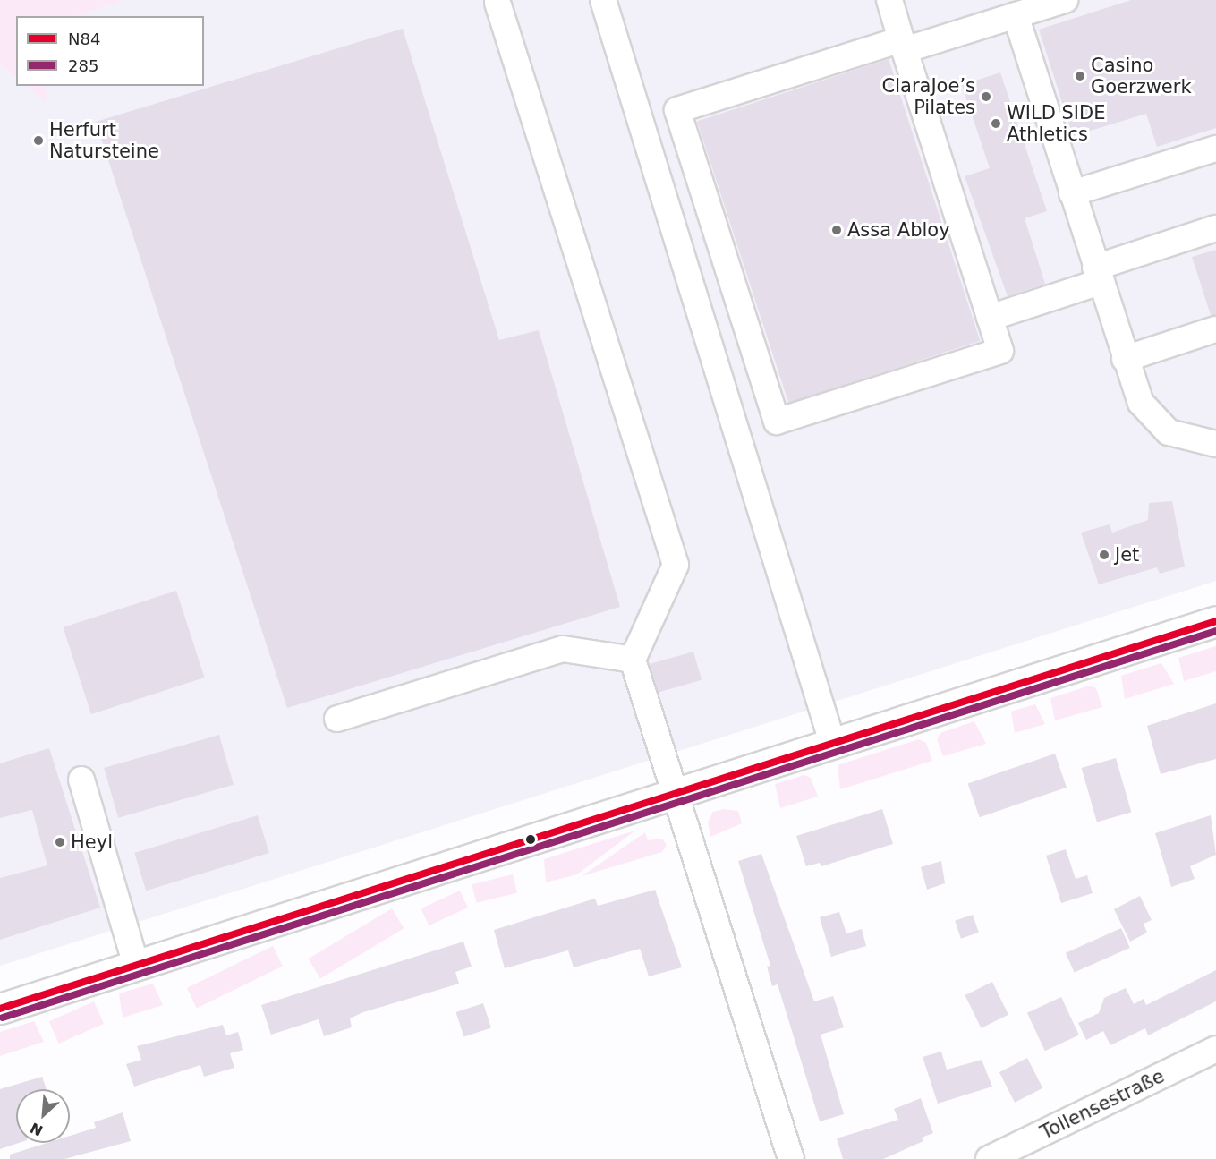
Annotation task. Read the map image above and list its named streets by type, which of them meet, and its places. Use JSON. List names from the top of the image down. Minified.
{"streets":{"street":["Tollensestraße"]},"places":["Casino Goerzwerk","ClaraJoe’s Pilates","WILD SIDE Athletics","Herfurt Natursteine","Assa Abloy","Jet","Heyl"],"lines":["transit line N84","transit line 285"],"legend":["N84","285"],"north":"bottom left"}
